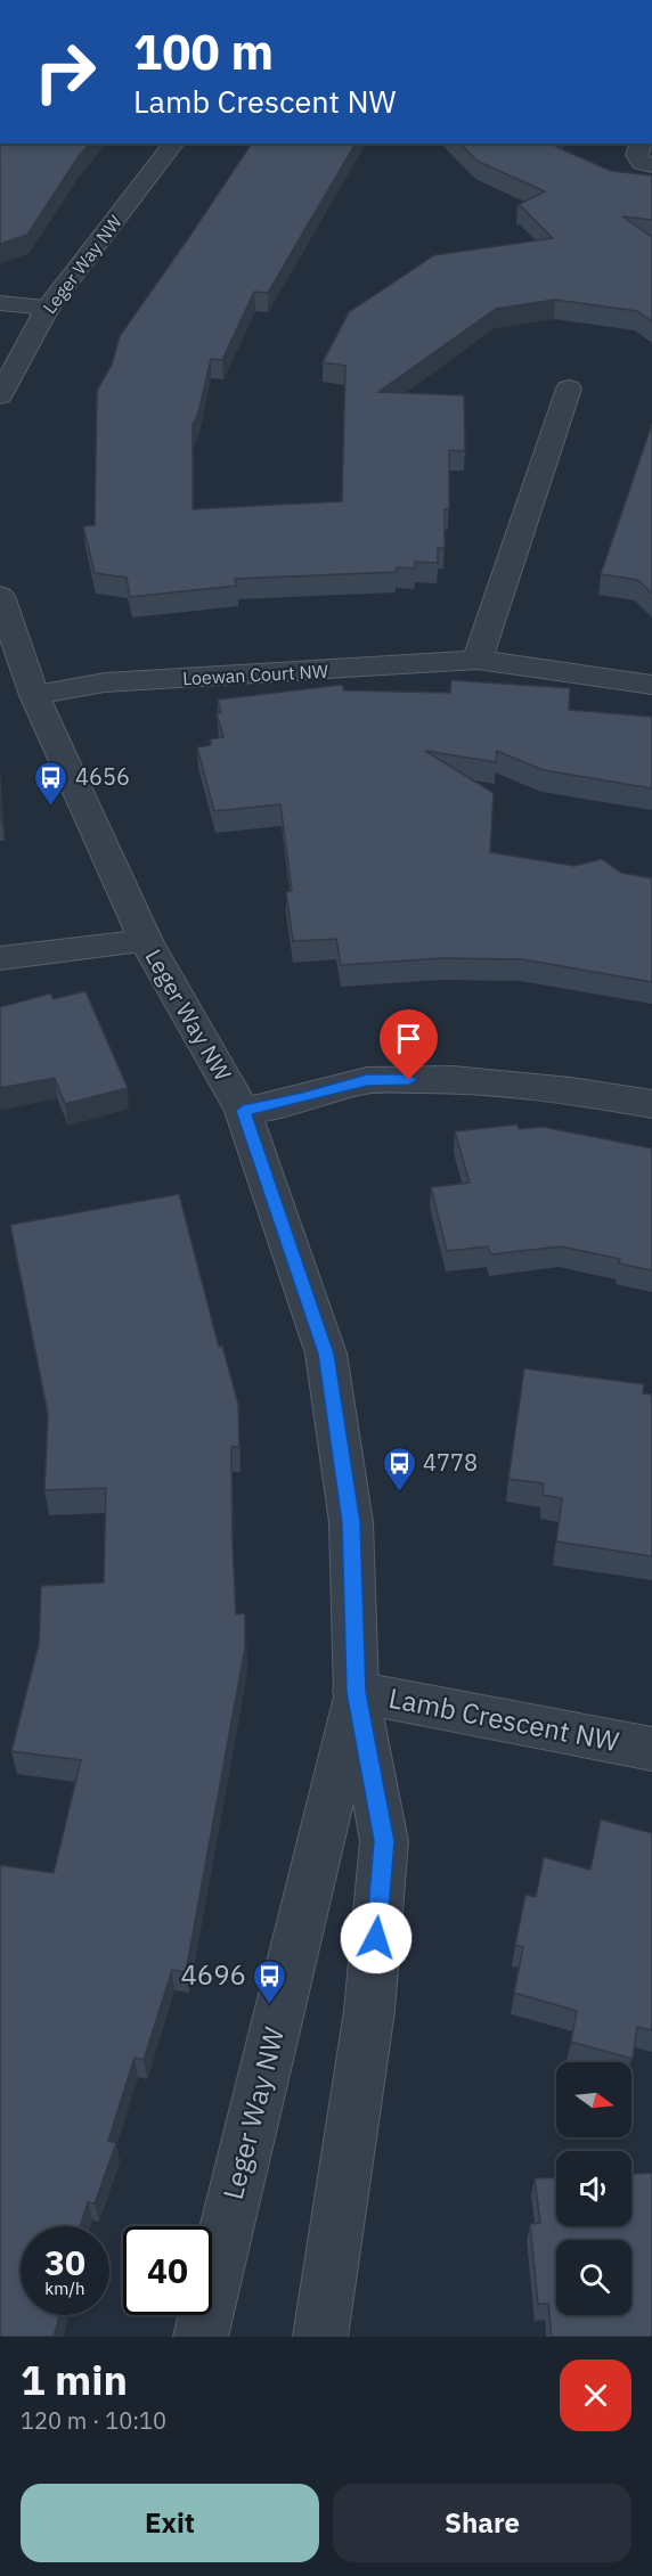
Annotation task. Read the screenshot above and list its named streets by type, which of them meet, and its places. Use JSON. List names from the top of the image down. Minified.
{"streets":{"street":["Leger Way NW","Loewan Court NW","Lamb Crescent NW"]},"crossings":[["Leger Way NW","Loewan Court NW"],["Leger Way NW","Lamb Crescent NW"]],"places":{"bus stop":["4656","4778","4696"]},"north":"right","page":{"turn":["100 m","Lamb Crescent NW"],"speed":"30 km/h","limit":"40","heading":["1 min","120 m · 10:10"],"buttons":["Exit","Share"]}}
